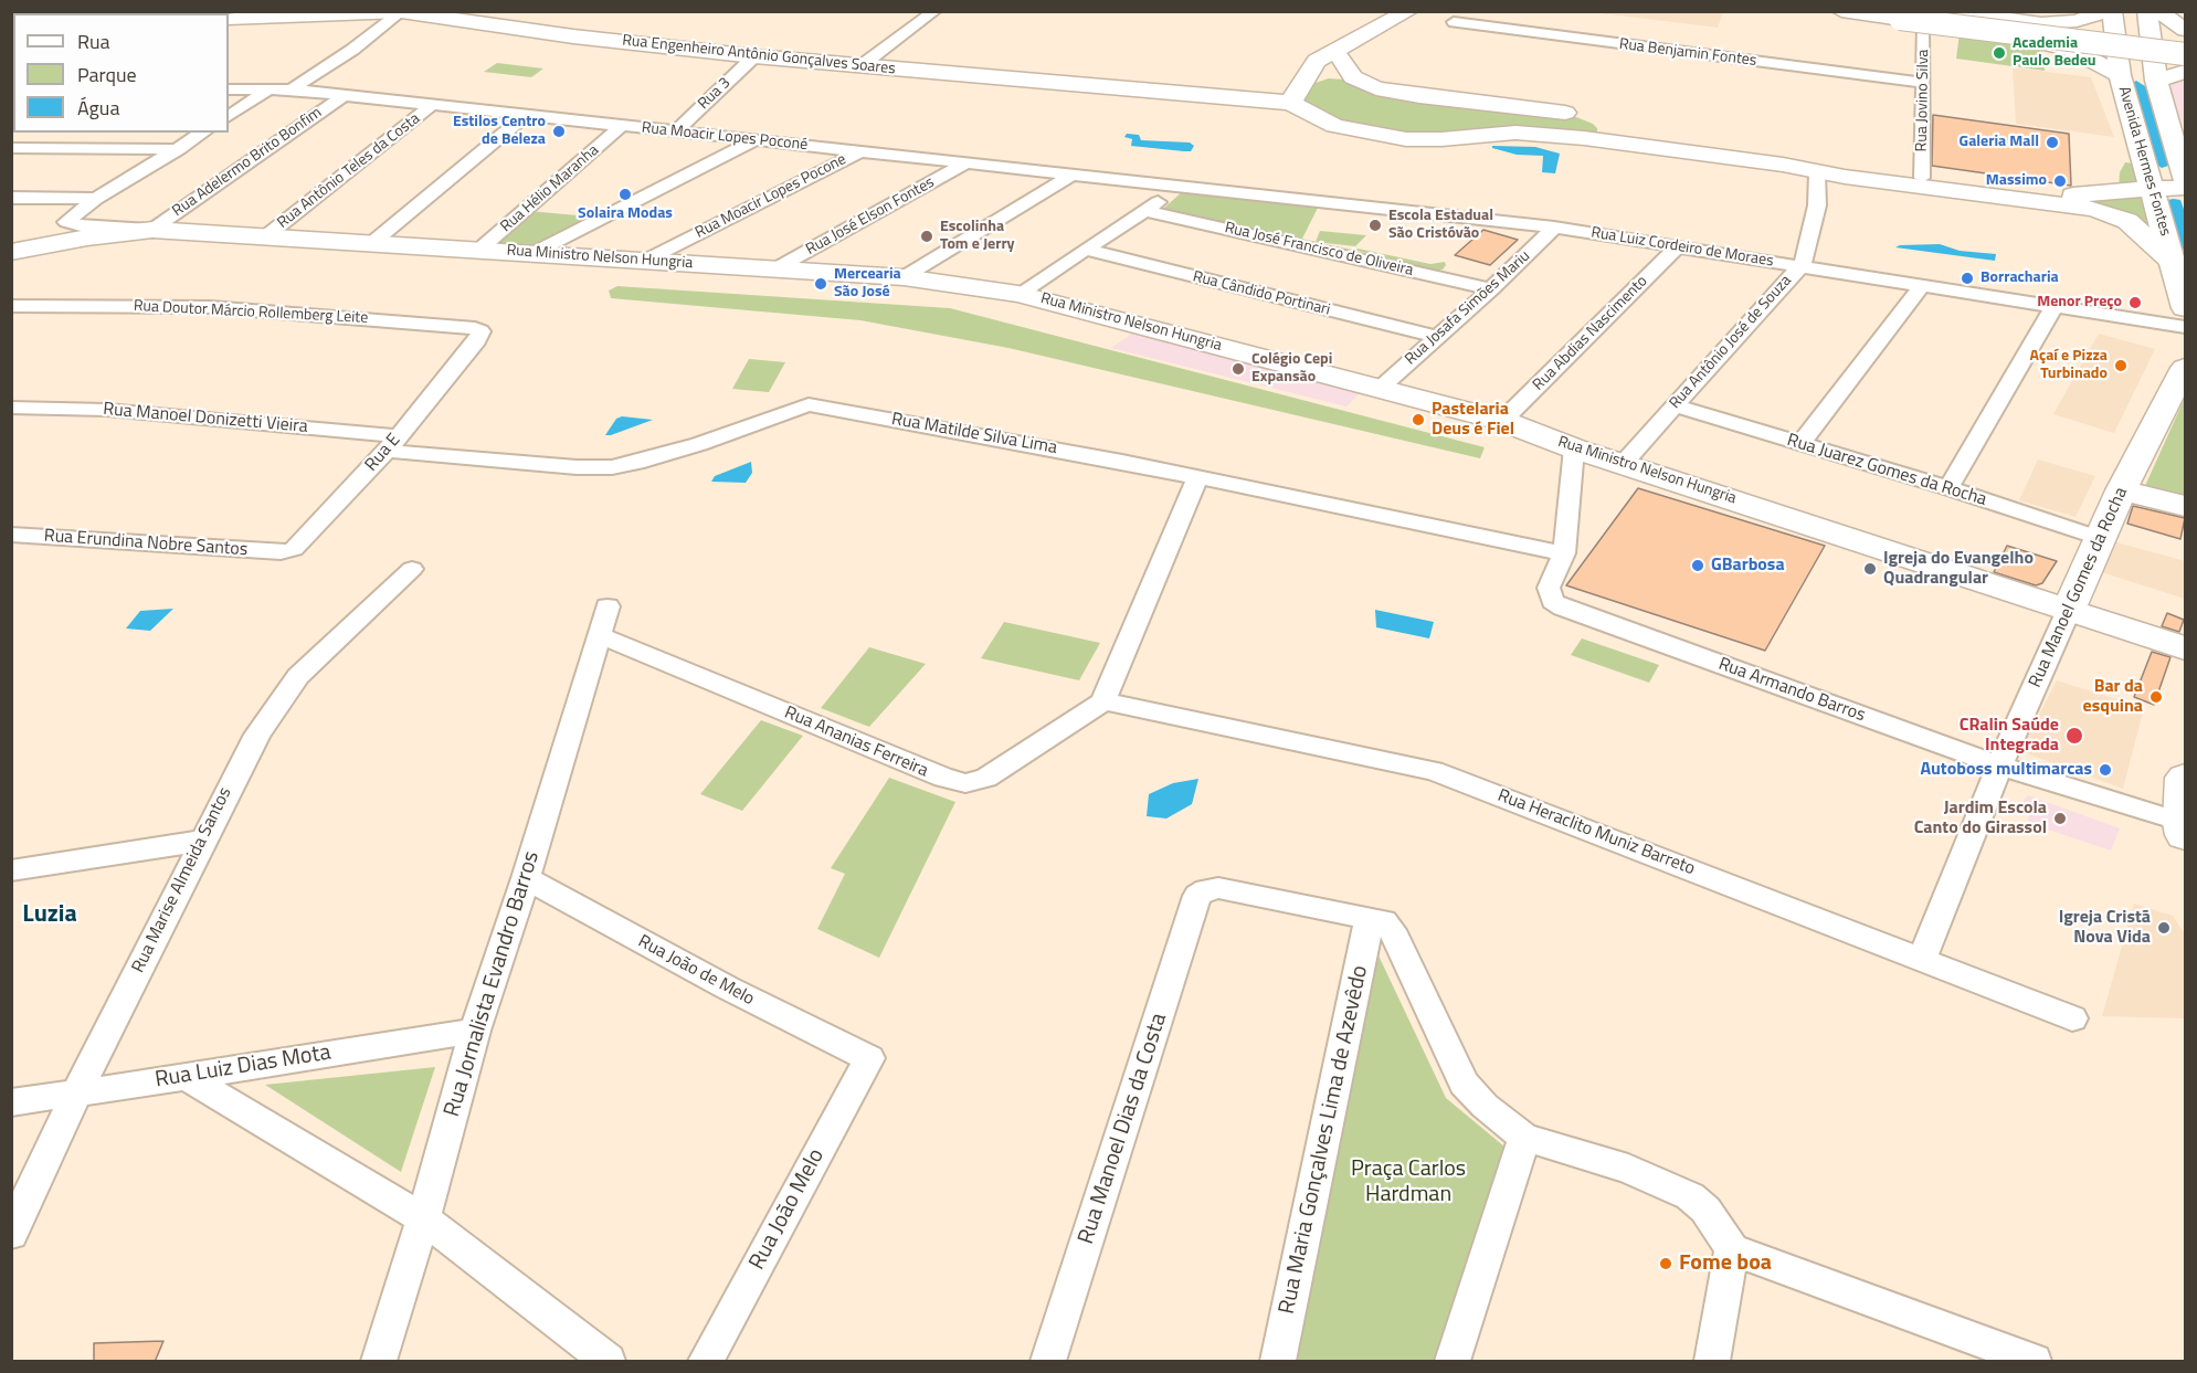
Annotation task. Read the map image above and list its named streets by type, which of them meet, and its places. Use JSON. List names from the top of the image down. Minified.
{"streets":{"street":["Rua Benjamin Fontes","Rua Engenheiro Antônio Gonçalves Soares","Rua 3","Rua Jovino Silva","Rua Moacir Lopes Poconé","Avenida Hermes Fontes","Rua Adelermo Brito Bonfim","Rua Antônio Teles da Costa","Rua Hélio Maranha","Rua Moacir Lopes Pocone","Rua José Elson Fontes","Rua Luiz Cordeiro de Moraes","Rua José Francisco de Oliveira","Rua Ministro Nelson Hungria","Rua Cândido Portinari","Rua Josafa Simões Mariu","Rua Doutor Márcio Rollemberg Leite","Rua Abdias Nascimento","Rua Antônio José de Souza","Rua Manoel Donizetti Vieira","Rua Matilde Silva Lima","Rua E","Rua Juarez Gomes da Rocha","Rua Erundina Nobre Santos","Rua Manoel Gomes da Rocha","Rua Armando Barros","Rua Ananias Ferreira","Rua Heraclito Muniz Barreto","Rua Marise Almeida Santos","Rua João de Melo","Rua Jornalista Evandro Barros","Rua Luiz Dias Mota","Rua Manoel Dias da Costa","Rua Maria Gonçalves Lima de Azevêdo","Rua João Melo"]},"crossings":[["Rua Benjamin Fontes","Rua Jovino Silva"],["Rua Engenheiro Antônio Gonçalves Soares","Rua 3"],["Rua 3","Rua Moacir Lopes Poconé"],["Rua Moacir Lopes Poconé","Rua Adelermo Brito Bonfim"],["Rua Moacir Lopes Poconé","Rua Antônio Teles da Costa"],["Rua Moacir Lopes Poconé","Rua Hélio Maranha"],["Rua Moacir Lopes Poconé","Rua Moacir Lopes Pocone"],["Rua Moacir Lopes Poconé","Rua José Elson Fontes"],["Rua Moacir Lopes Poconé","Rua Luiz Cordeiro de Moraes"],["Rua Adelermo Brito Bonfim","Rua Ministro Nelson Hungria"],["Rua Antônio Teles da Costa","Rua Ministro Nelson Hungria"],["Rua Hélio Maranha","Rua Ministro Nelson Hungria"],["Rua Moacir Lopes Pocone","Rua Ministro Nelson Hungria"],["Rua José Elson Fontes","Rua Ministro Nelson Hungria"],["Rua Luiz Cordeiro de Moraes","Rua Josafa Simões Mariu"],["Rua Luiz Cordeiro de Moraes","Rua Abdias Nascimento"],["Rua Luiz Cordeiro de Moraes","Rua Antônio José de Souza"],["Rua José Francisco de Oliveira","Rua Josafa Simões Mariu"],["Rua Ministro Nelson Hungria","Rua Josafa Simões Mariu"],["Rua Ministro Nelson Hungria","Rua Abdias Nascimento"],["Rua Ministro Nelson Hungria","Rua Antônio José de Souza"],["Rua Ministro Nelson Hungria","Rua Manoel Gomes da Rocha"],["Rua Ministro Nelson Hungria","Rua Armando Barros"],["Rua Cândido Portinari","Rua Josafa Simões Mariu"],["Rua Doutor Márcio Rollemberg Leite","Rua E"],["Rua Antônio José de Souza","Rua Juarez Gomes da Rocha"],["Rua Manoel Donizetti Vieira","Rua Matilde Silva Lima"],["Rua Manoel Donizetti Vieira","Rua E"],["Rua Matilde Silva Lima","Rua E"],["Rua Matilde Silva Lima","Rua Armando Barros"],["Rua E","Rua Erundina Nobre Santos"],["Rua Juarez Gomes da Rocha","Rua Manoel Gomes da Rocha"],["Rua Manoel Gomes da Rocha","Rua Armando Barros"],["Rua Manoel Gomes da Rocha","Rua Heraclito Muniz Barreto"],["Rua Ananias Ferreira","Rua Heraclito Muniz Barreto"],["Rua Ananias Ferreira","Rua Jornalista Evandro Barros"],["Rua Marise Almeida Santos","Rua Luiz Dias Mota"],["Rua João de Melo","Rua Jornalista Evandro Barros"],["Rua João de Melo","Rua João Melo"],["Rua Jornalista Evandro Barros","Rua Luiz Dias Mota"],["Rua Manoel Dias da Costa","Rua Maria Gonçalves Lima de Azevêdo"]],"districts":["Luzia"],"parks":["Praça Carlos Hardman"],"places":["Academia Paulo Bedeu","Estilos Centro de Beleza","Galeria Mall","Massimo","Solaira Modas","Escola Estadual São Cristóvão","Escolinha Tom e Jerry","Borracharia","Mercearia São José","Menor Preço","Açaí e Pizza Turbinado","Colégio Cepi Expansão","Pastelaria Deus é Fiel","GBarbosa","Igreja do Evangelho Quadrangular","Bar da esquina","CRalin Saúde Integrada","Autoboss multimarcas","Jardim Escola Canto do Girassol","Igreja Cristã Nova Vida","Fome boa"],"legend":["Rua","Parque","Água"]}
